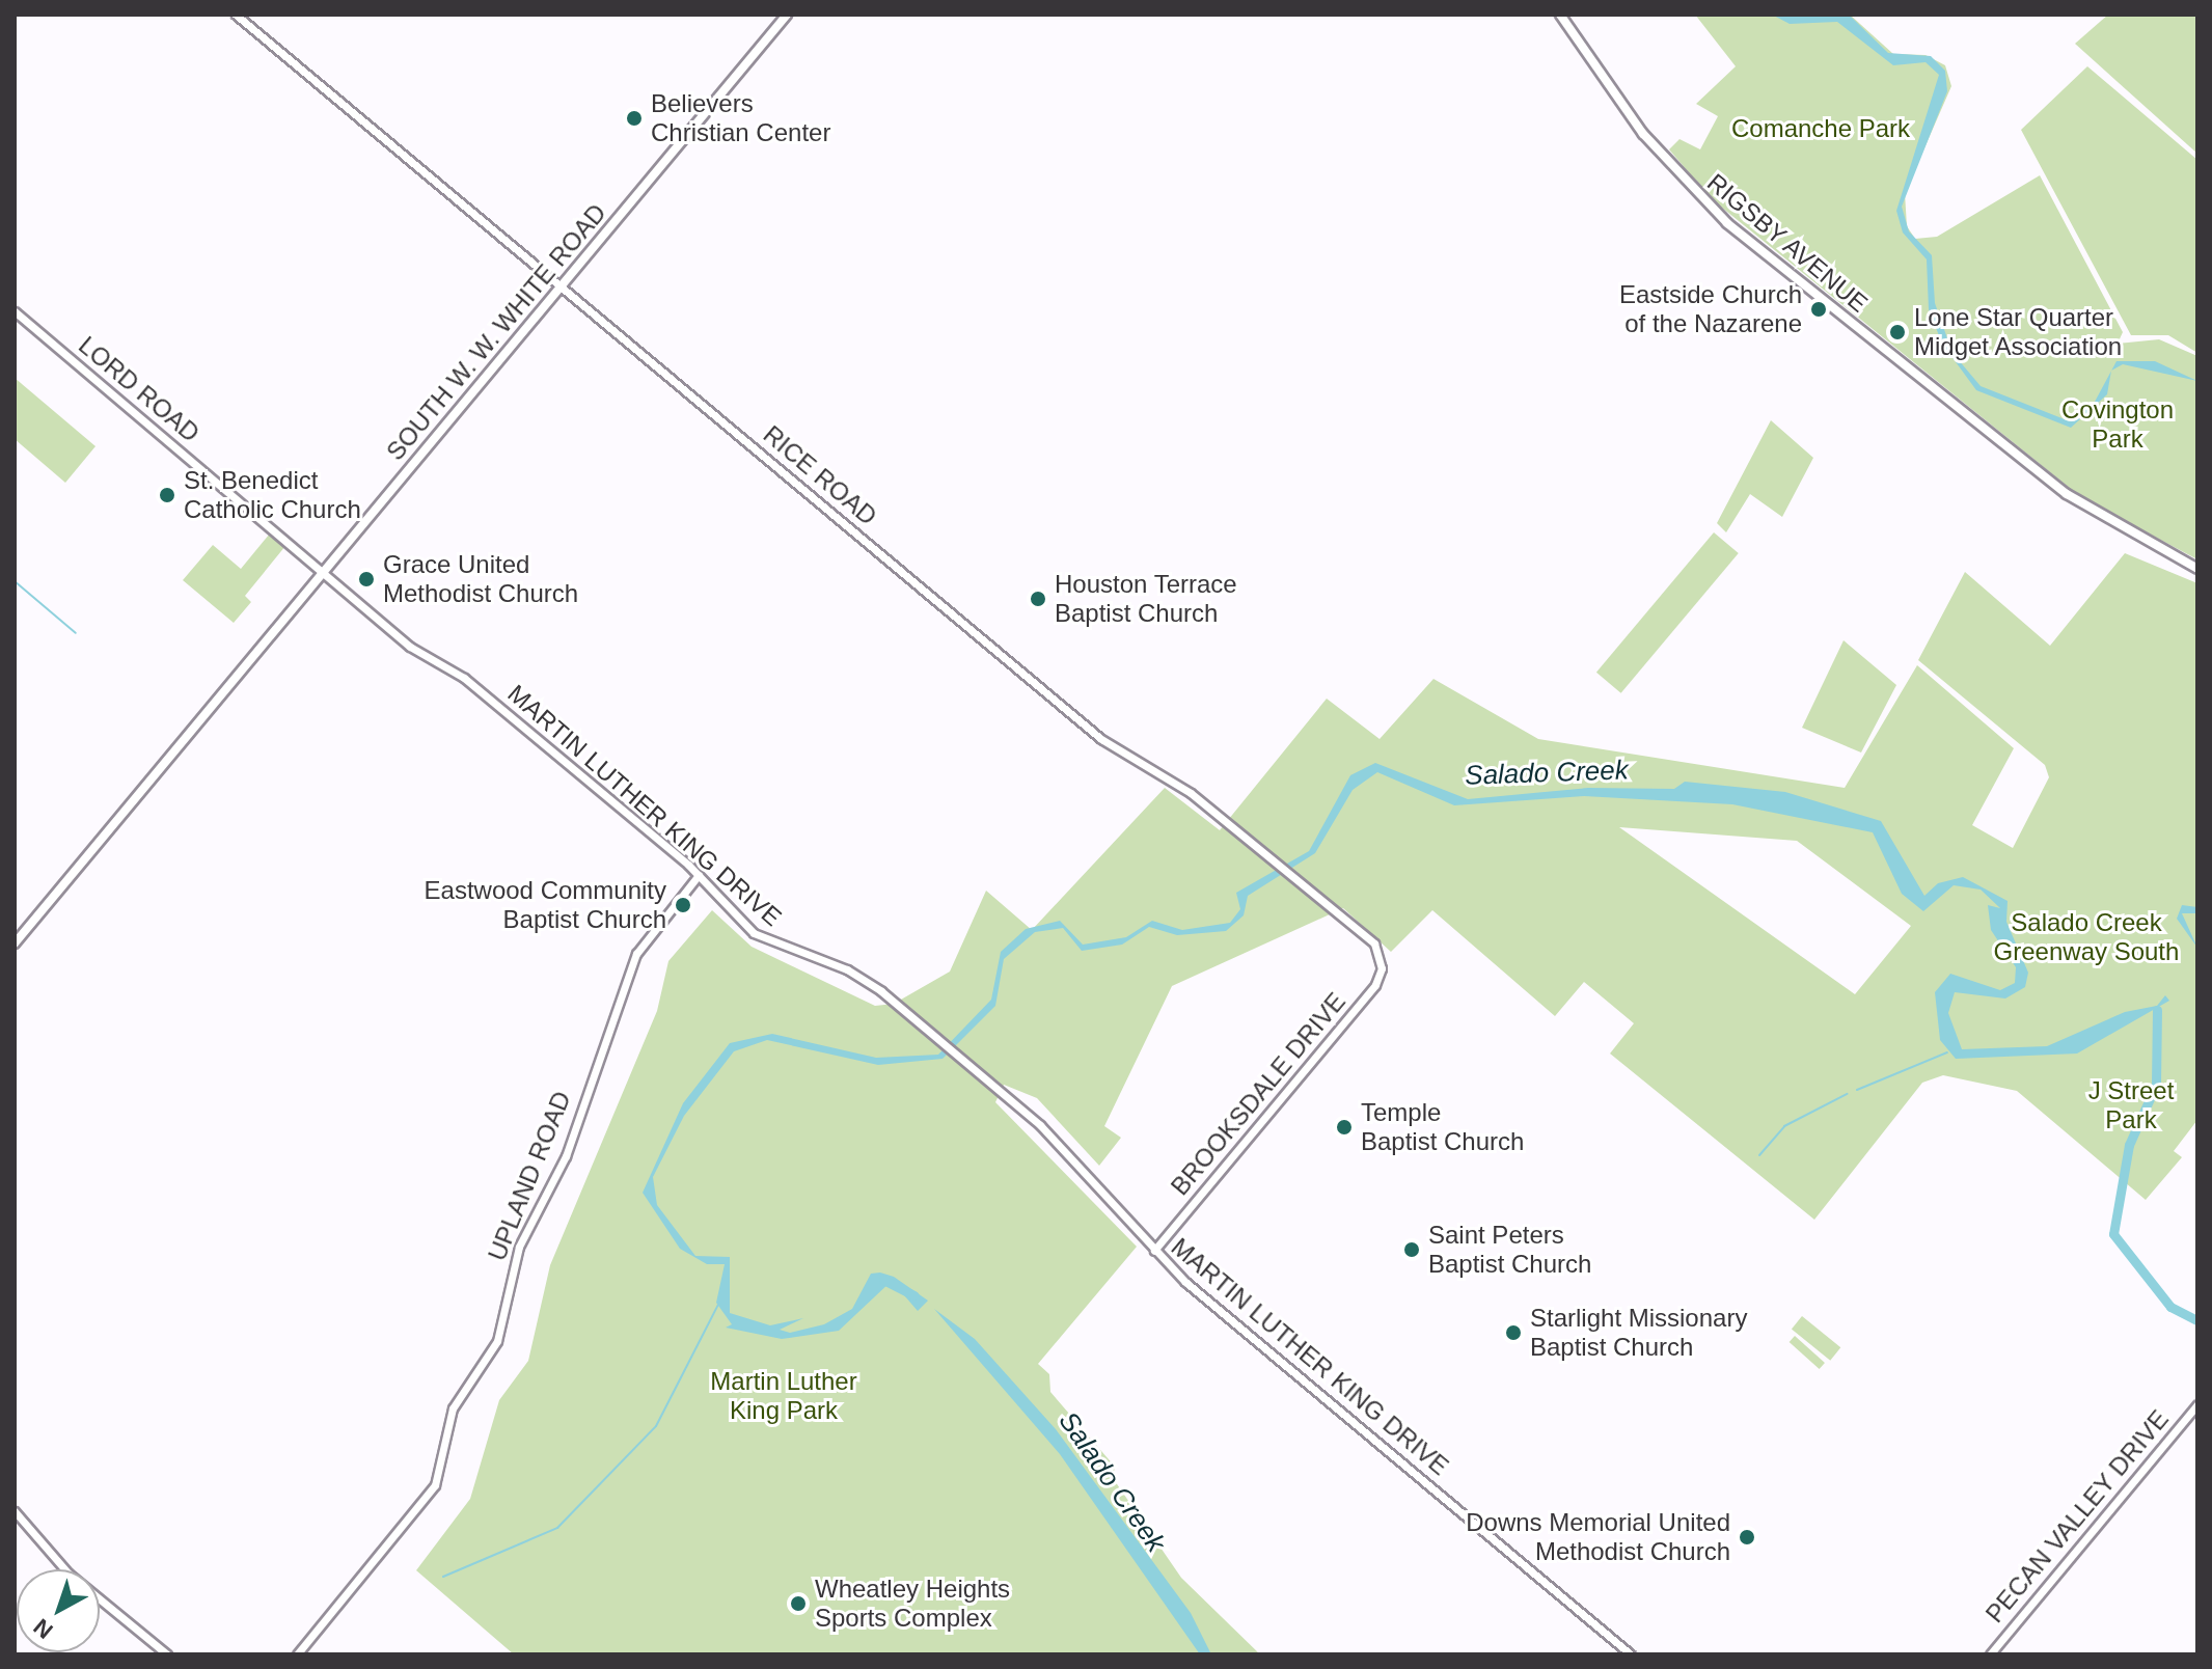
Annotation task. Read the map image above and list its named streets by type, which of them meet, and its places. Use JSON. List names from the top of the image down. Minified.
{"streets":{"main road":["RIGSBY AVENUE","SOUTH W. W. WHITE ROAD"],"street":["LORD ROAD","RICE ROAD","MARTIN LUTHER KING DRIVE","BROOKSDALE DRIVE","UPLAND ROAD","PECAN VALLEY DRIVE"]},"crossings":[["SOUTH W. W. WHITE ROAD","LORD ROAD"],["SOUTH W. W. WHITE ROAD","RICE ROAD"],["LORD ROAD","MARTIN LUTHER KING DRIVE"],["RICE ROAD","BROOKSDALE DRIVE"],["MARTIN LUTHER KING DRIVE","BROOKSDALE DRIVE"],["MARTIN LUTHER KING DRIVE","UPLAND ROAD"]],"water":["Salado Creek"],"parks":["Comanche Park","Covington Park","Salado Creek Greenway South","J Street Park","Martin Luther King Park"],"places":["Believers Christian Center","Eastside Church of the Nazarene","Lone Star Quarter Midget Association","St. Benedict Catholic Church","Grace United Methodist Church","Houston Terrace Baptist Church","Eastwood Community Baptist Church","Temple Baptist Church","Saint Peters Baptist Church","Starlight Missionary Baptist Church","Downs Memorial United Methodist Church","Wheatley Heights Sports Complex"],"north":"bottom left"}
